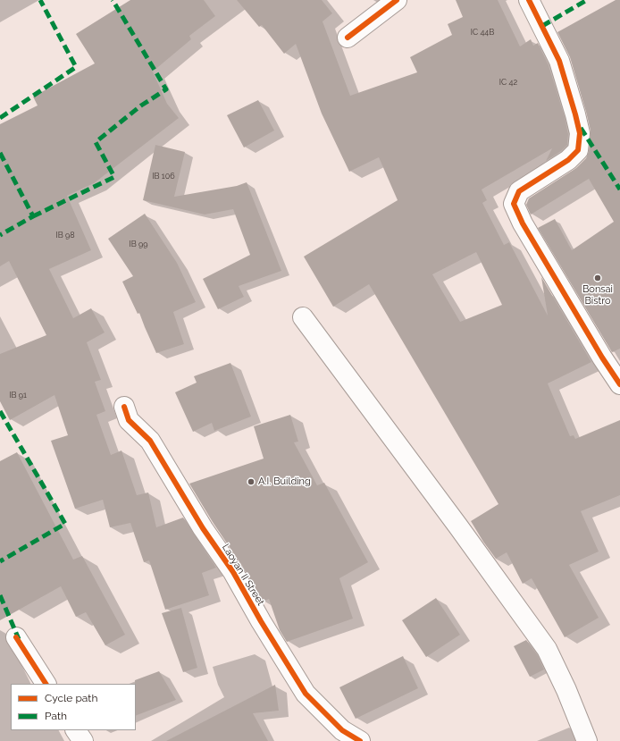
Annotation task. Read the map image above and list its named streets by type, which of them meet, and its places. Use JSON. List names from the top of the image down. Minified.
{"streets":{"street":["Laoyan II Street"]},"places":["Bonsai Bistro","A.I. Building"],"house_numbers":["IC 44B","IC 42","IB 106","IB 98","IB 99","IB 91"],"legend":["Cycle path","Path"]}
